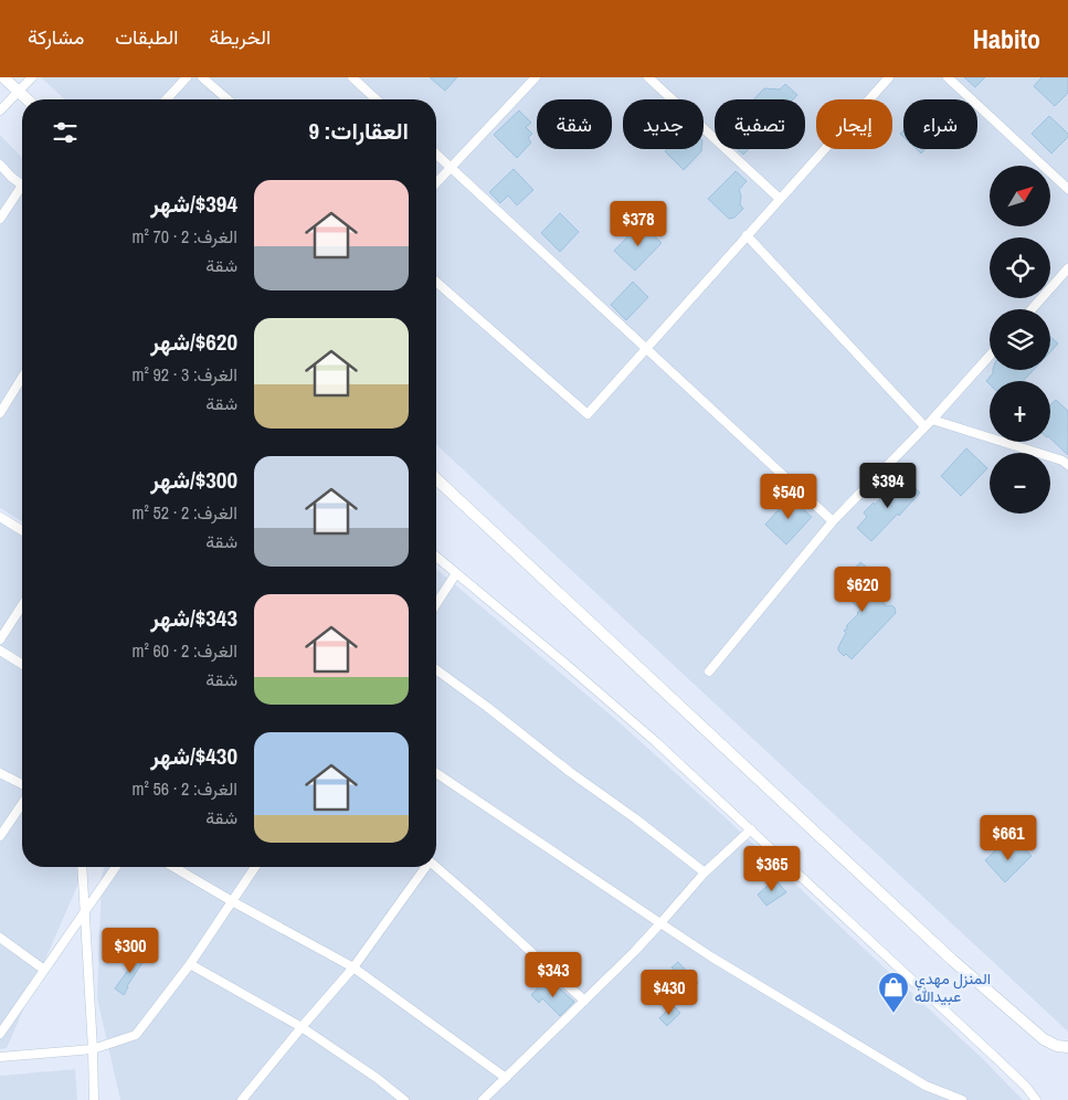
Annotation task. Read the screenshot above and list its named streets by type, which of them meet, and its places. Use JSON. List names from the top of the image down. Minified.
{"places":{"shop":["المنزل مهدي عبيدالله"]},"north":"top right","page":{"header":"Habito","nav":["الخريطة","الطبقات","مشاركة"],"chip":["شراء","إيجار","تصفية","جديد","شقة"],"heading":"العقارات: 9","map_buttons":["+","−"],"list":[{"name":"$394/شهر","note":"الغرف: 2 · 70 m² · شقة"},{"name":"$620/شهر","note":"الغرف: 3 · 92 m² · شقة"},{"name":"$300/شهر","note":"الغرف: 2 · 52 m² · شقة"},{"name":"$343/شهر","note":"الغرف: 2 · 60 m² · شقة"},{"name":"$430/شهر","note":"الغرف: 2 · 56 m² · شقة"}],"price":["$378","$394","$540","$620","$661","$365","$300","$343","$430"]}}
